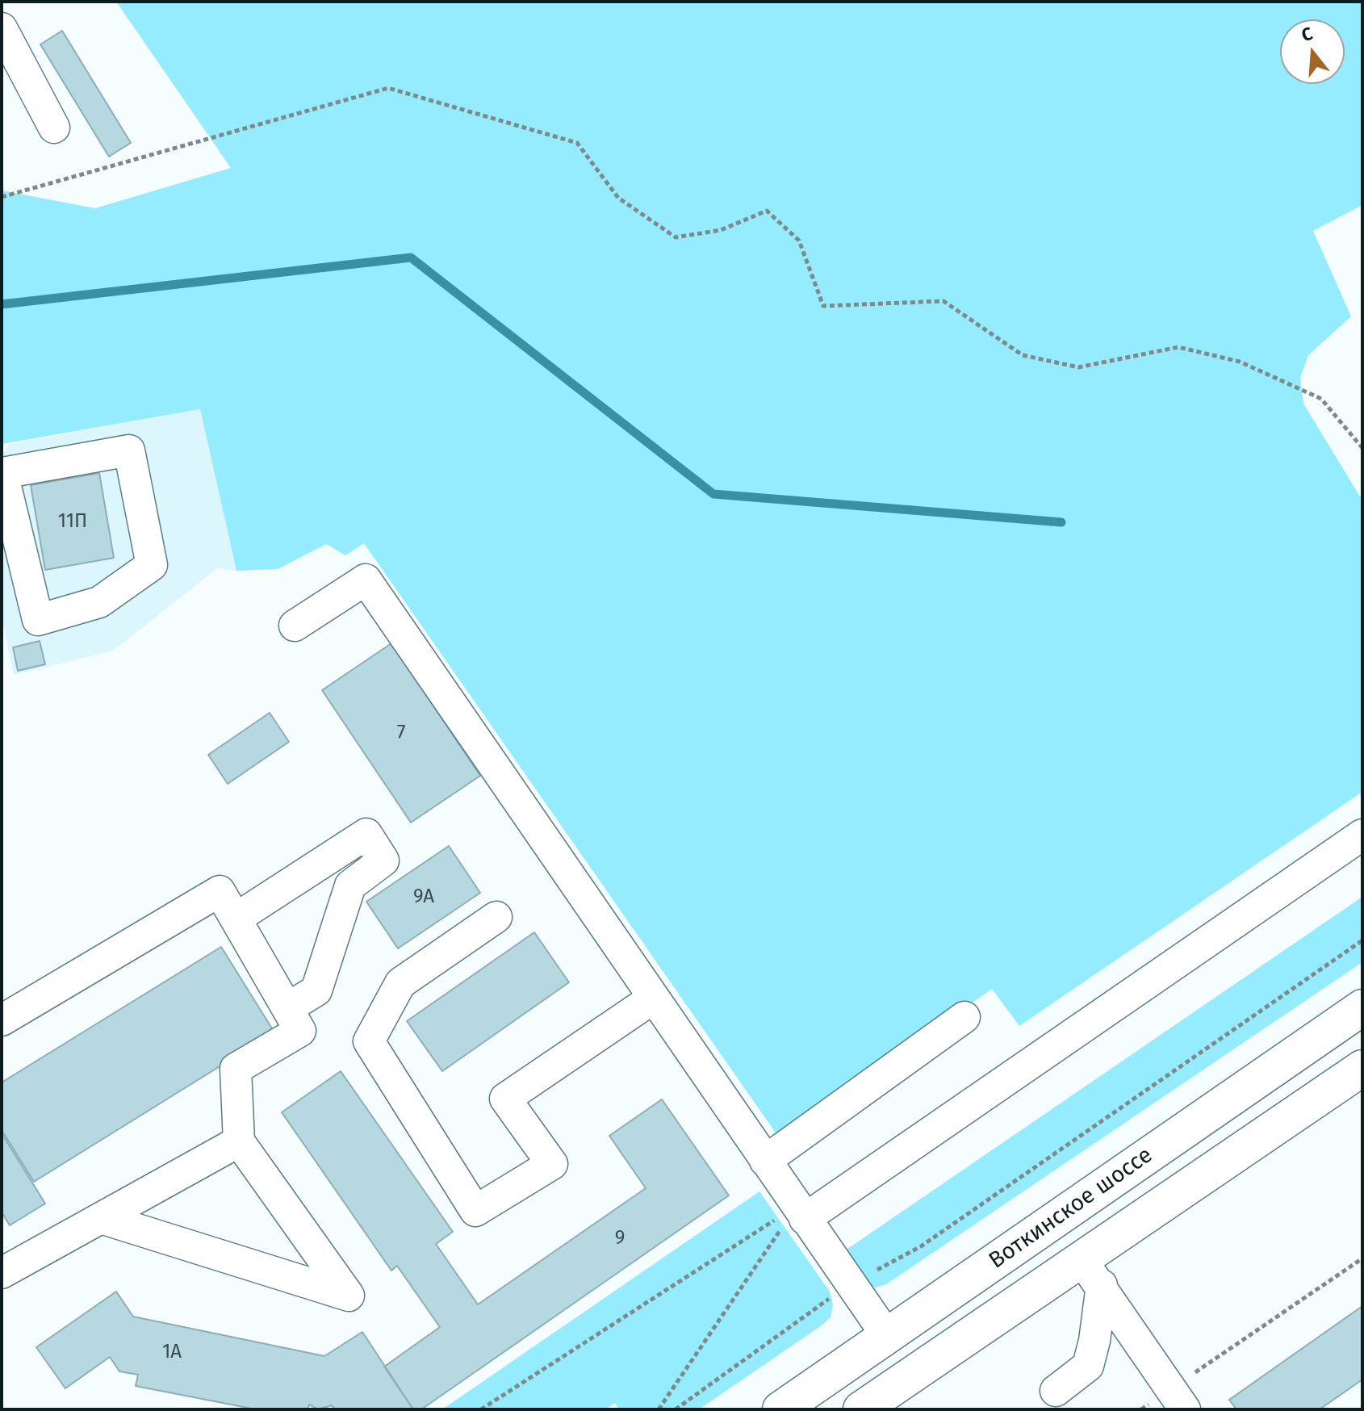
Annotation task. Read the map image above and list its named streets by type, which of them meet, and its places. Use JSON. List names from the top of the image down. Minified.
{"streets":{"main road":["Воткинское шоссе"]},"house_numbers":["11П","7","9А","9","1А"],"north":"top"}
